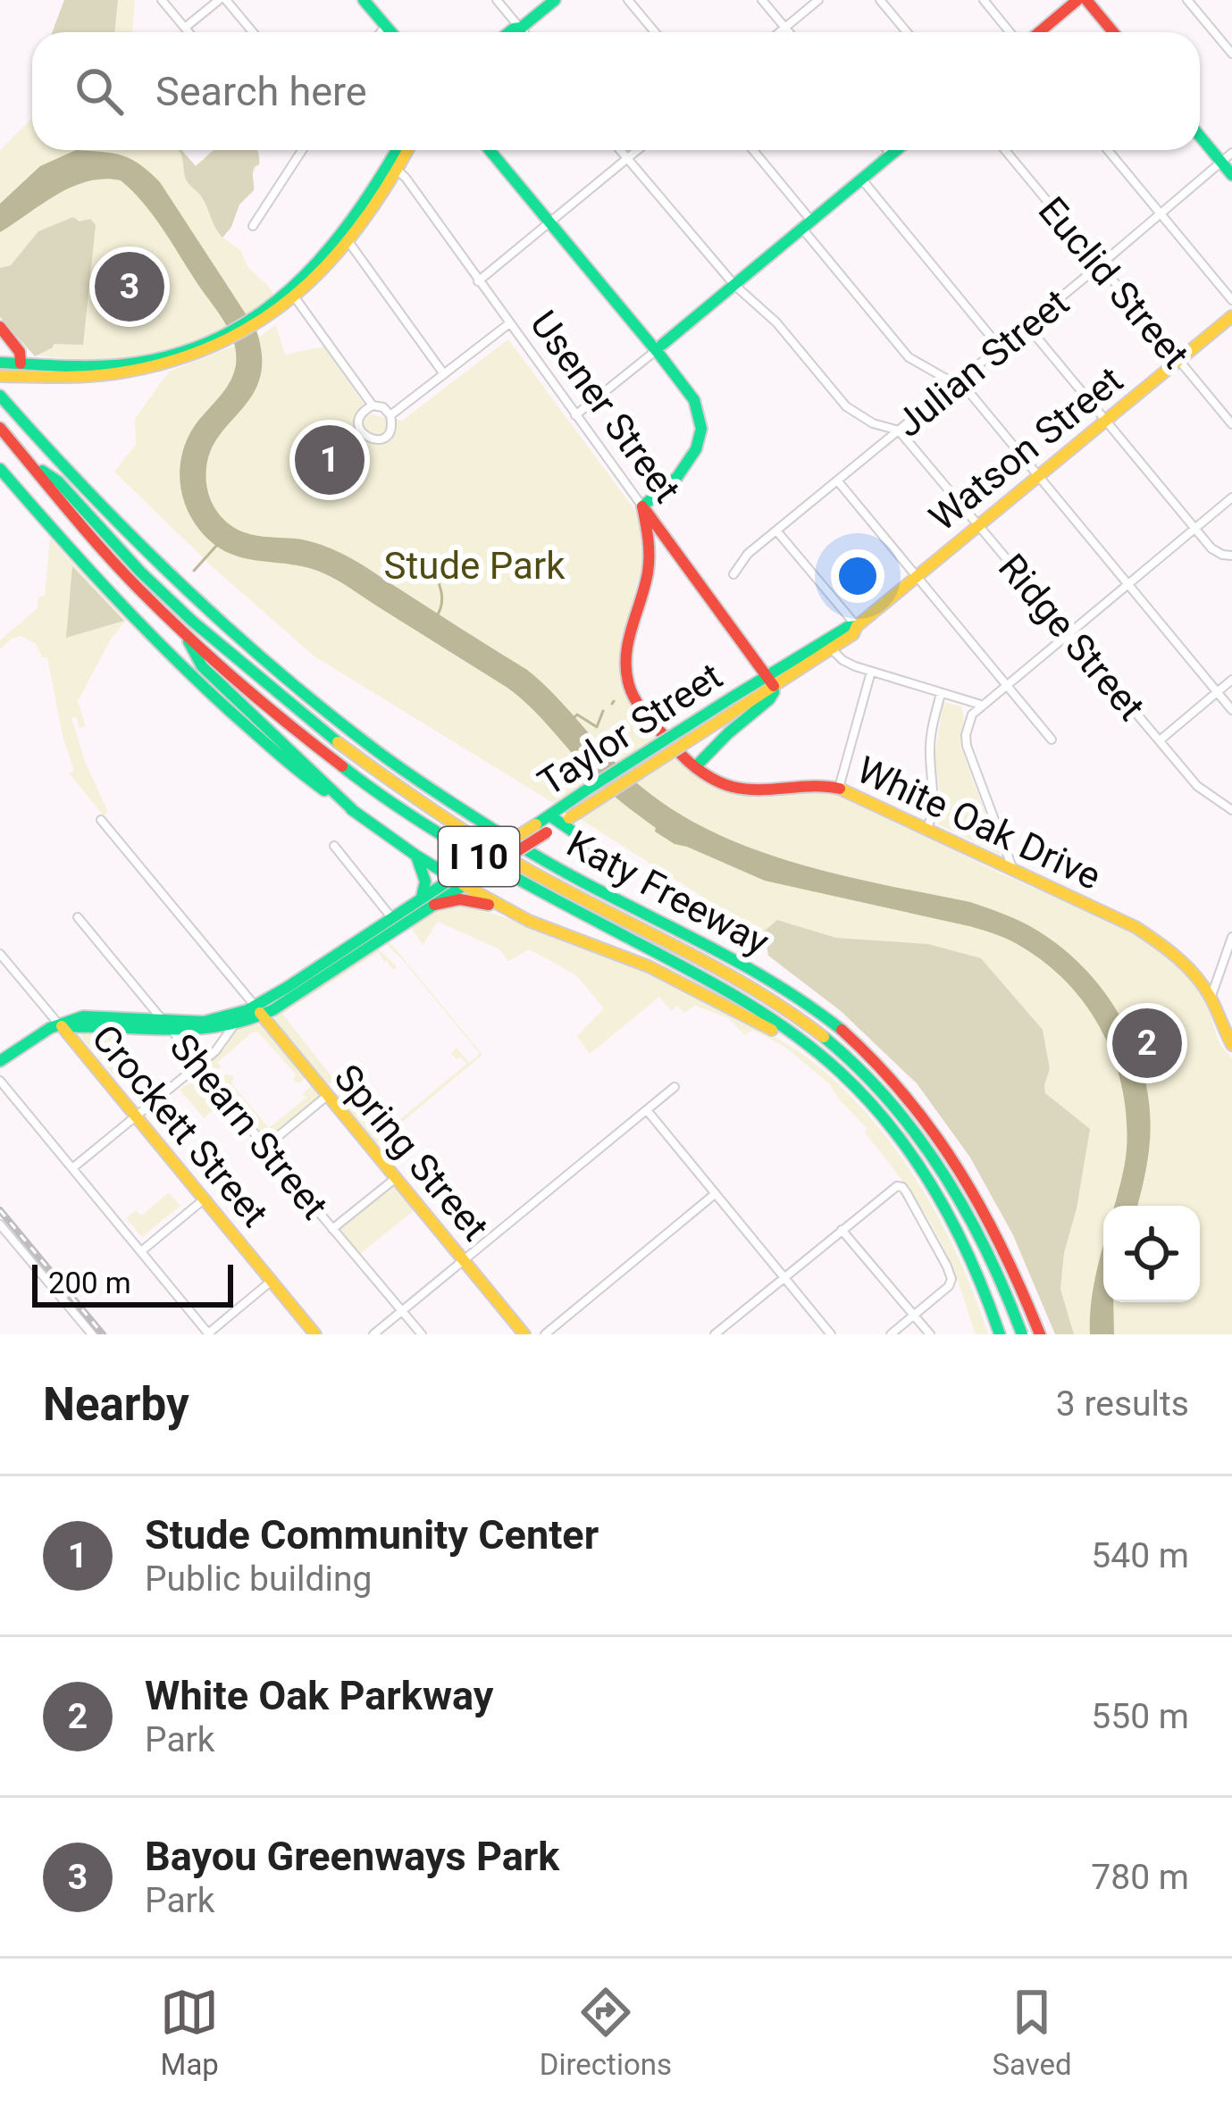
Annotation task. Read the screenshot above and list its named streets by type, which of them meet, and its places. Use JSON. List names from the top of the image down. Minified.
{"streets":{"main road":["Usener Street","Watson Street","Taylor Street","White Oak Drive","I 10","Katy Freeway","Crockett Street","Spring Street"],"street":["Euclid Street","Julian Street","Ridge Street","Shearn Street"]},"crossings":[["Euclid Street","Julian Street"],["Euclid Street","Watson Street"],["Julian Street","Ridge Street"],["Usener Street","Watson Street"],["Usener Street","Taylor Street"],["Usener Street","White Oak Drive"],["Watson Street","Ridge Street"],["Watson Street","Taylor Street"],["Watson Street","White Oak Drive"],["Taylor Street","Spring Street"]],"parks":["Stude Park"],"scale_bar":"200 m","page":{"search":"Search here","pins":["3","1","2"],"scale":"200 m","heading":["Nearby","3 results"],"list":[{"mark":"1","name":"Stude Community Center","note":"Public building","value":"540 m"},{"mark":"2","name":"White Oak Parkway","note":"Park","value":"550 m"},{"mark":"3","name":"Bayou Greenways Park","note":"Park","value":"780 m"}],"nav":["Map","Directions","Saved"]}}
